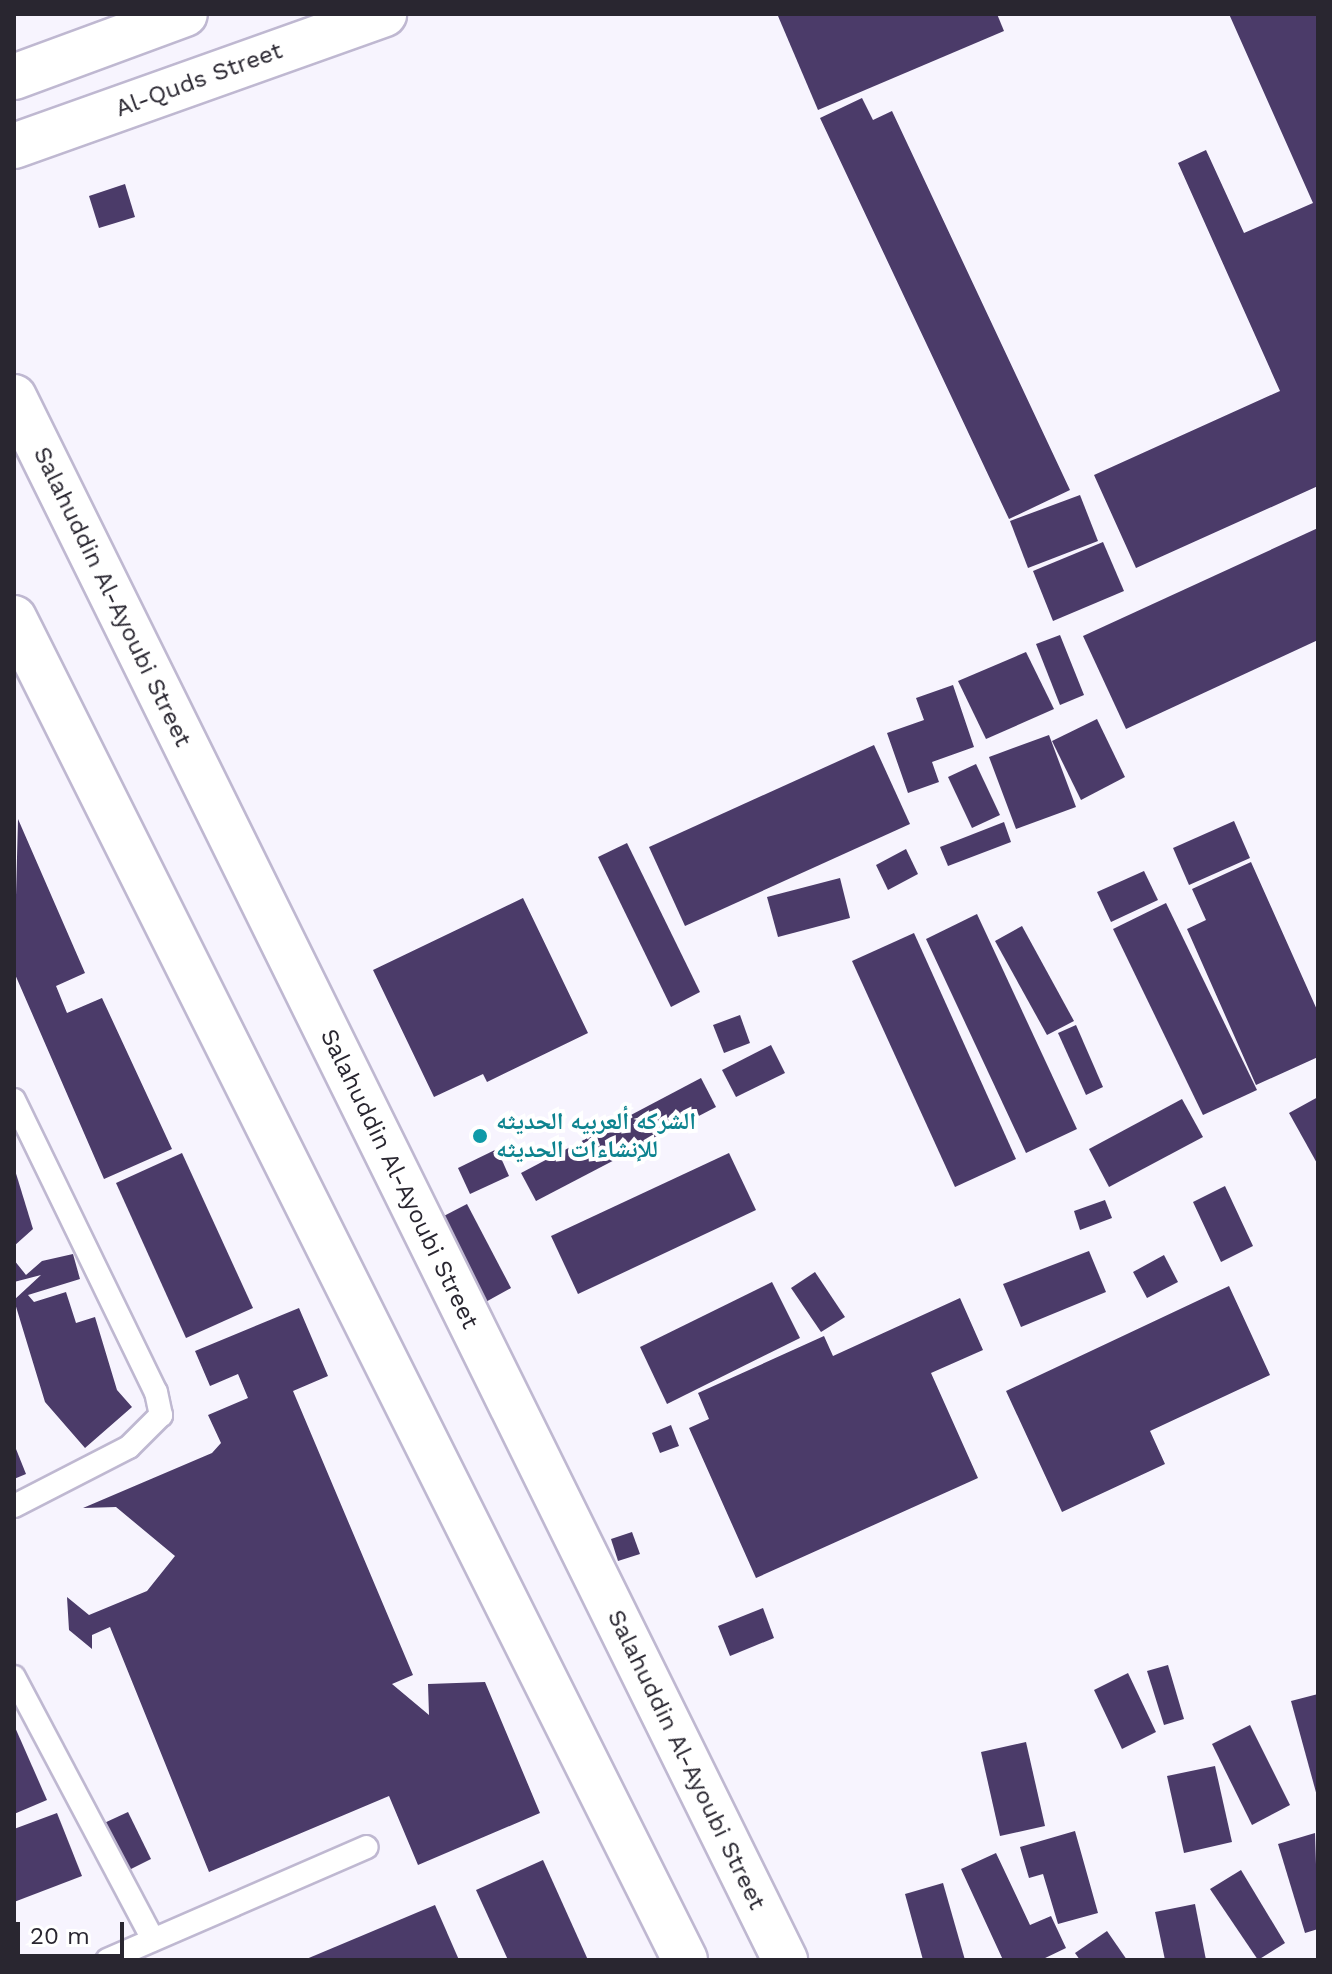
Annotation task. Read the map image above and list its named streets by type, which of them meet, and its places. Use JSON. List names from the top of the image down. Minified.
{"streets":{"street":["Al-Quds Street","Salahuddin Al-Ayoubi Street"]},"places":["الشركه ألعربيه الحديثه للإنشاءات الحديثه"],"scale_bar":"20 m"}
